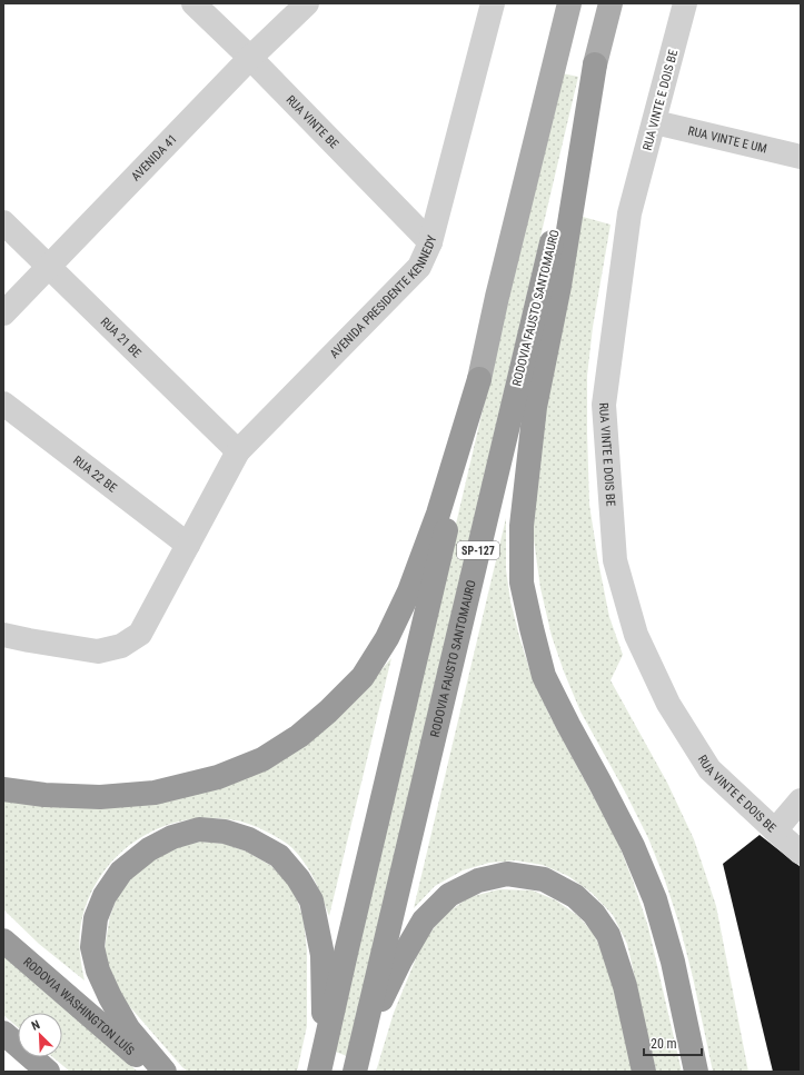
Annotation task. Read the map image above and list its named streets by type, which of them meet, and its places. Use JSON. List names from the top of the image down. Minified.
{"streets":{"highway":["RODOVIA FAUSTO SANTOMAURO","SP-127","RODOVIA WASHINGTON LUÍS"],"street":["RUA VINTE E DOIS BE","RUA VINTE BE","RUA VINTE E UM","AVENIDA 41","AVENIDA PRESIDENTE KENNEDY","RUA 21 BE","RUA 22 BE"]},"crossings":[["RUA VINTE E DOIS BE","RUA VINTE E UM"],["RUA VINTE BE","AVENIDA 41"],["RUA VINTE BE","AVENIDA PRESIDENTE KENNEDY"],["AVENIDA 41","RUA 21 BE"],["AVENIDA PRESIDENTE KENNEDY","RUA 21 BE"],["AVENIDA PRESIDENTE KENNEDY","RUA 22 BE"]],"scale_bar":"20 m","north":"top left"}
